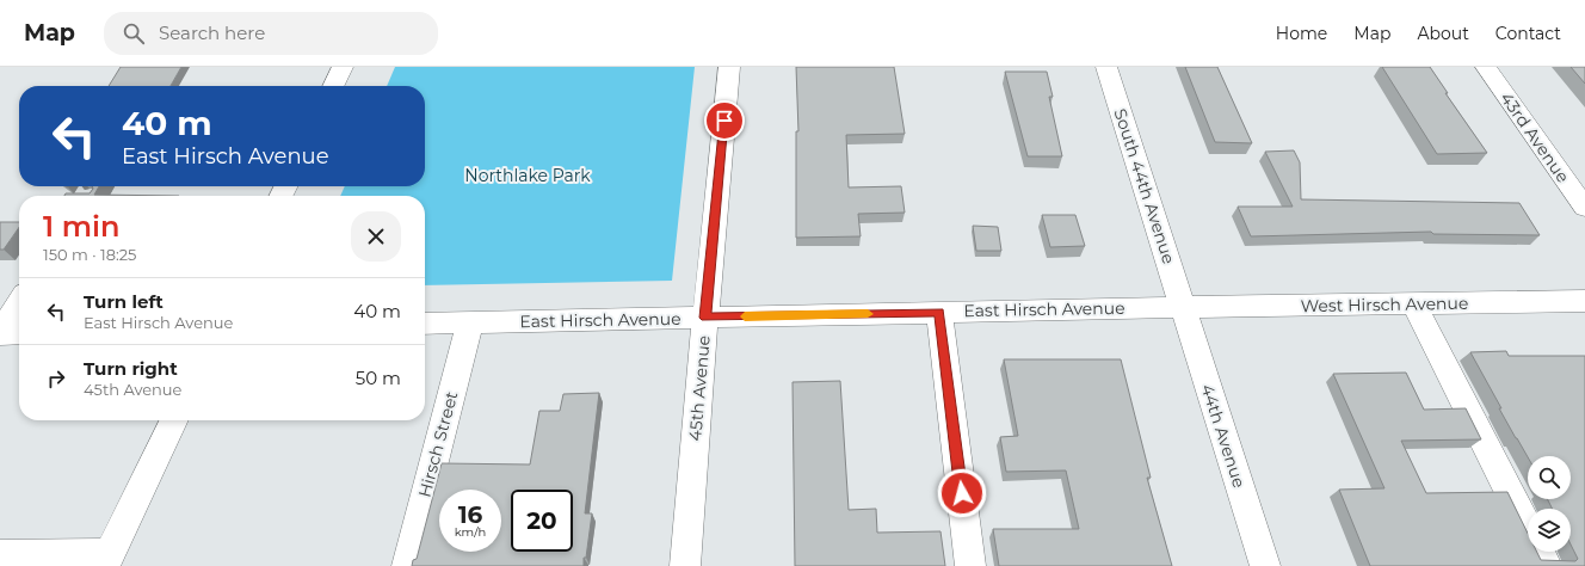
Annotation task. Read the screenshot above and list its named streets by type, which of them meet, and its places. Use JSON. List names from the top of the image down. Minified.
{"streets":{"street":["43rd Avenue","South 44th Avenue","West Hirsch Avenue","East Hirsch Avenue","45th Avenue","44th Avenue","Hirsch Street"]},"crossings":[["South 44th Avenue","West Hirsch Avenue"],["South 44th Avenue","East Hirsch Avenue"],["South 44th Avenue","44th Avenue"],["West Hirsch Avenue","East Hirsch Avenue"],["West Hirsch Avenue","44th Avenue"],["East Hirsch Avenue","45th Avenue"],["East Hirsch Avenue","44th Avenue"],["East Hirsch Avenue","Hirsch Street"]],"parks":["Northlake Park"],"page":{"header":"Map","search":"Search here","nav":["Home","Map","About","Contact"],"turn":["40 m","East Hirsch Avenue"],"heading":["1 min","150 m · 18:25"],"list":[{"name":"Turn left","note":"East Hirsch Avenue","value":"40 m"},{"name":"Turn right","note":"45th Avenue","value":"50 m"}],"speed":"16 km/h","limit":"20"}}
